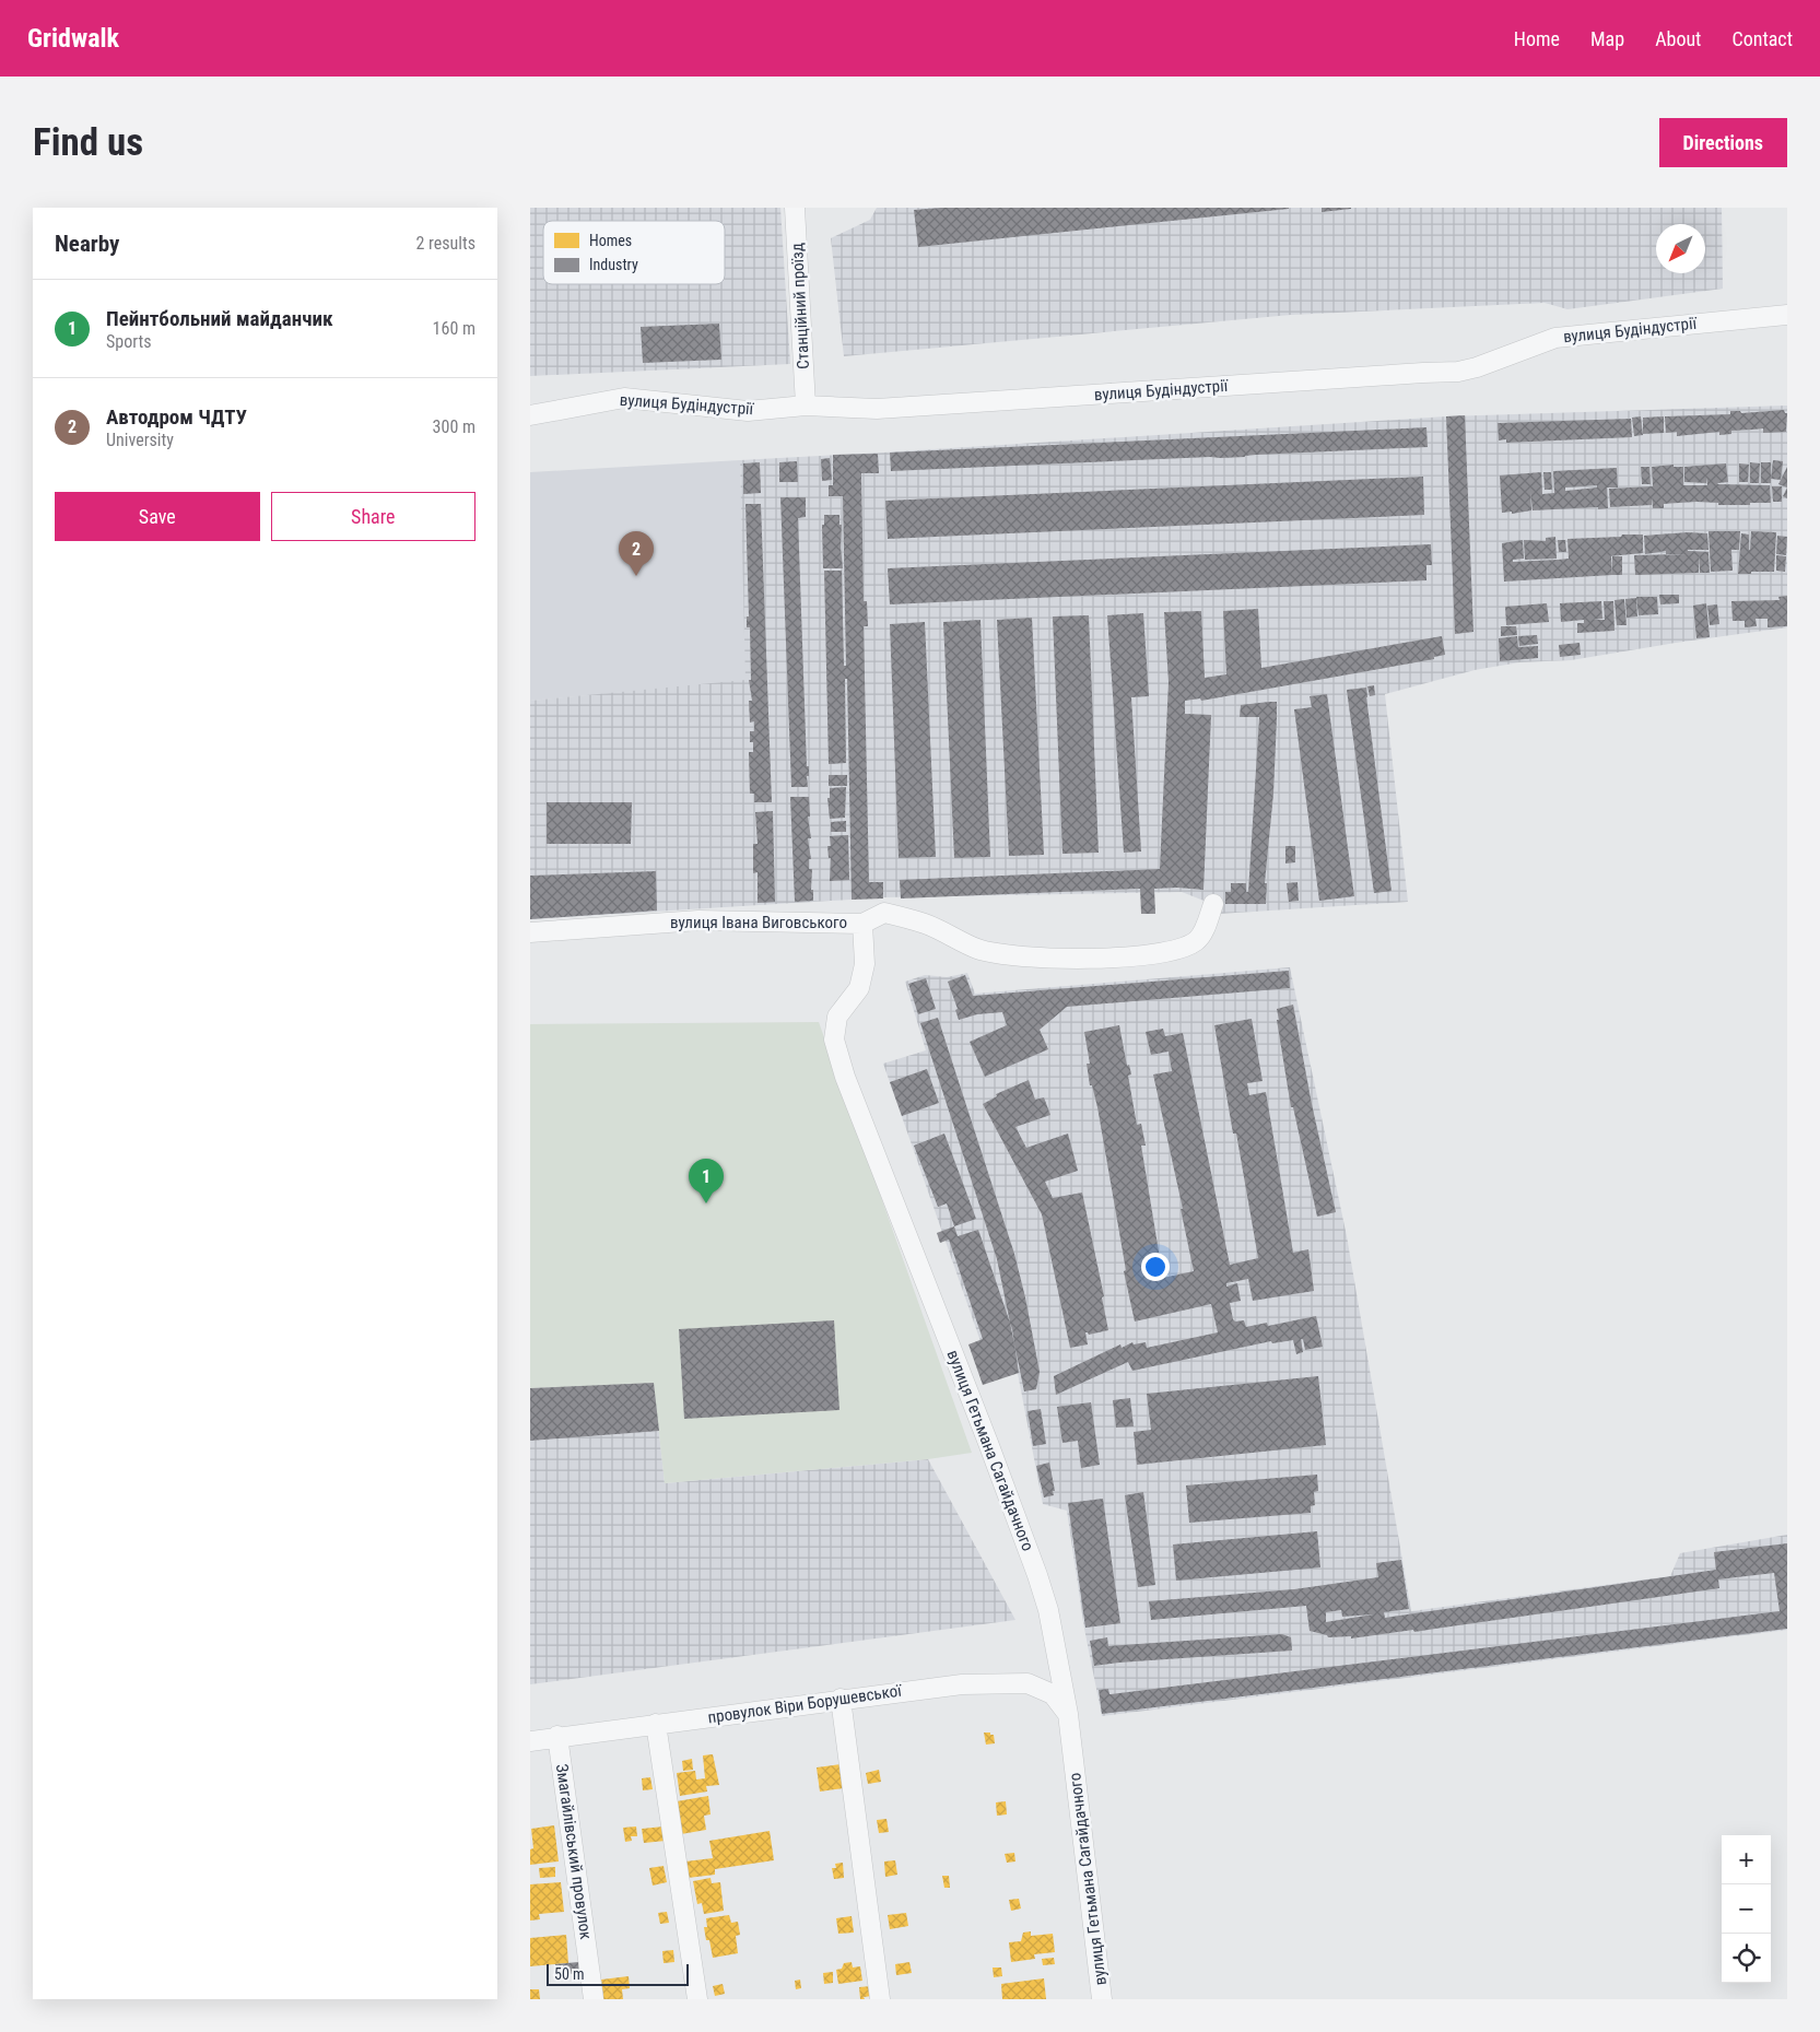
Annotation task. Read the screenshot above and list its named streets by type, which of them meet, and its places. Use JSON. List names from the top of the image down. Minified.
{"streets":{"street":["Станційний проїзд","вулиця Будіндустрії","вулиця Івана Виговського","вулиця Гетьмана Сагайдачного","провулок Віри Борушевської","Змагайлівський провулок"]},"crossings":[["Станційний проїзд","вулиця Будіндустрії"],["вулиця Івана Виговського","вулиця Гетьмана Сагайдачного"],["вулиця Гетьмана Сагайдачного","провулок Віри Борушевської"],["провулок Віри Борушевської","Змагайлівський провулок"]],"legend":["Homes","Industry"],"scale_bar":"50 m","north":"bottom left","page":{"header":"Gridwalk","nav":["Home","Map","About","Contact"],"buttons":["Directions",["Save","Share"]],"title":"Find us","heading":["Nearby","2 results"],"list":[{"mark":"1","name":"Пейнтбольний майданчик","note":"Sports","value":"160 m"},{"mark":"2","name":"Автодром ЧДТУ","note":"University","value":"300 m"}],"pins":["2","1"],"map_buttons":["+","−"],"scale":"50 m"}}
